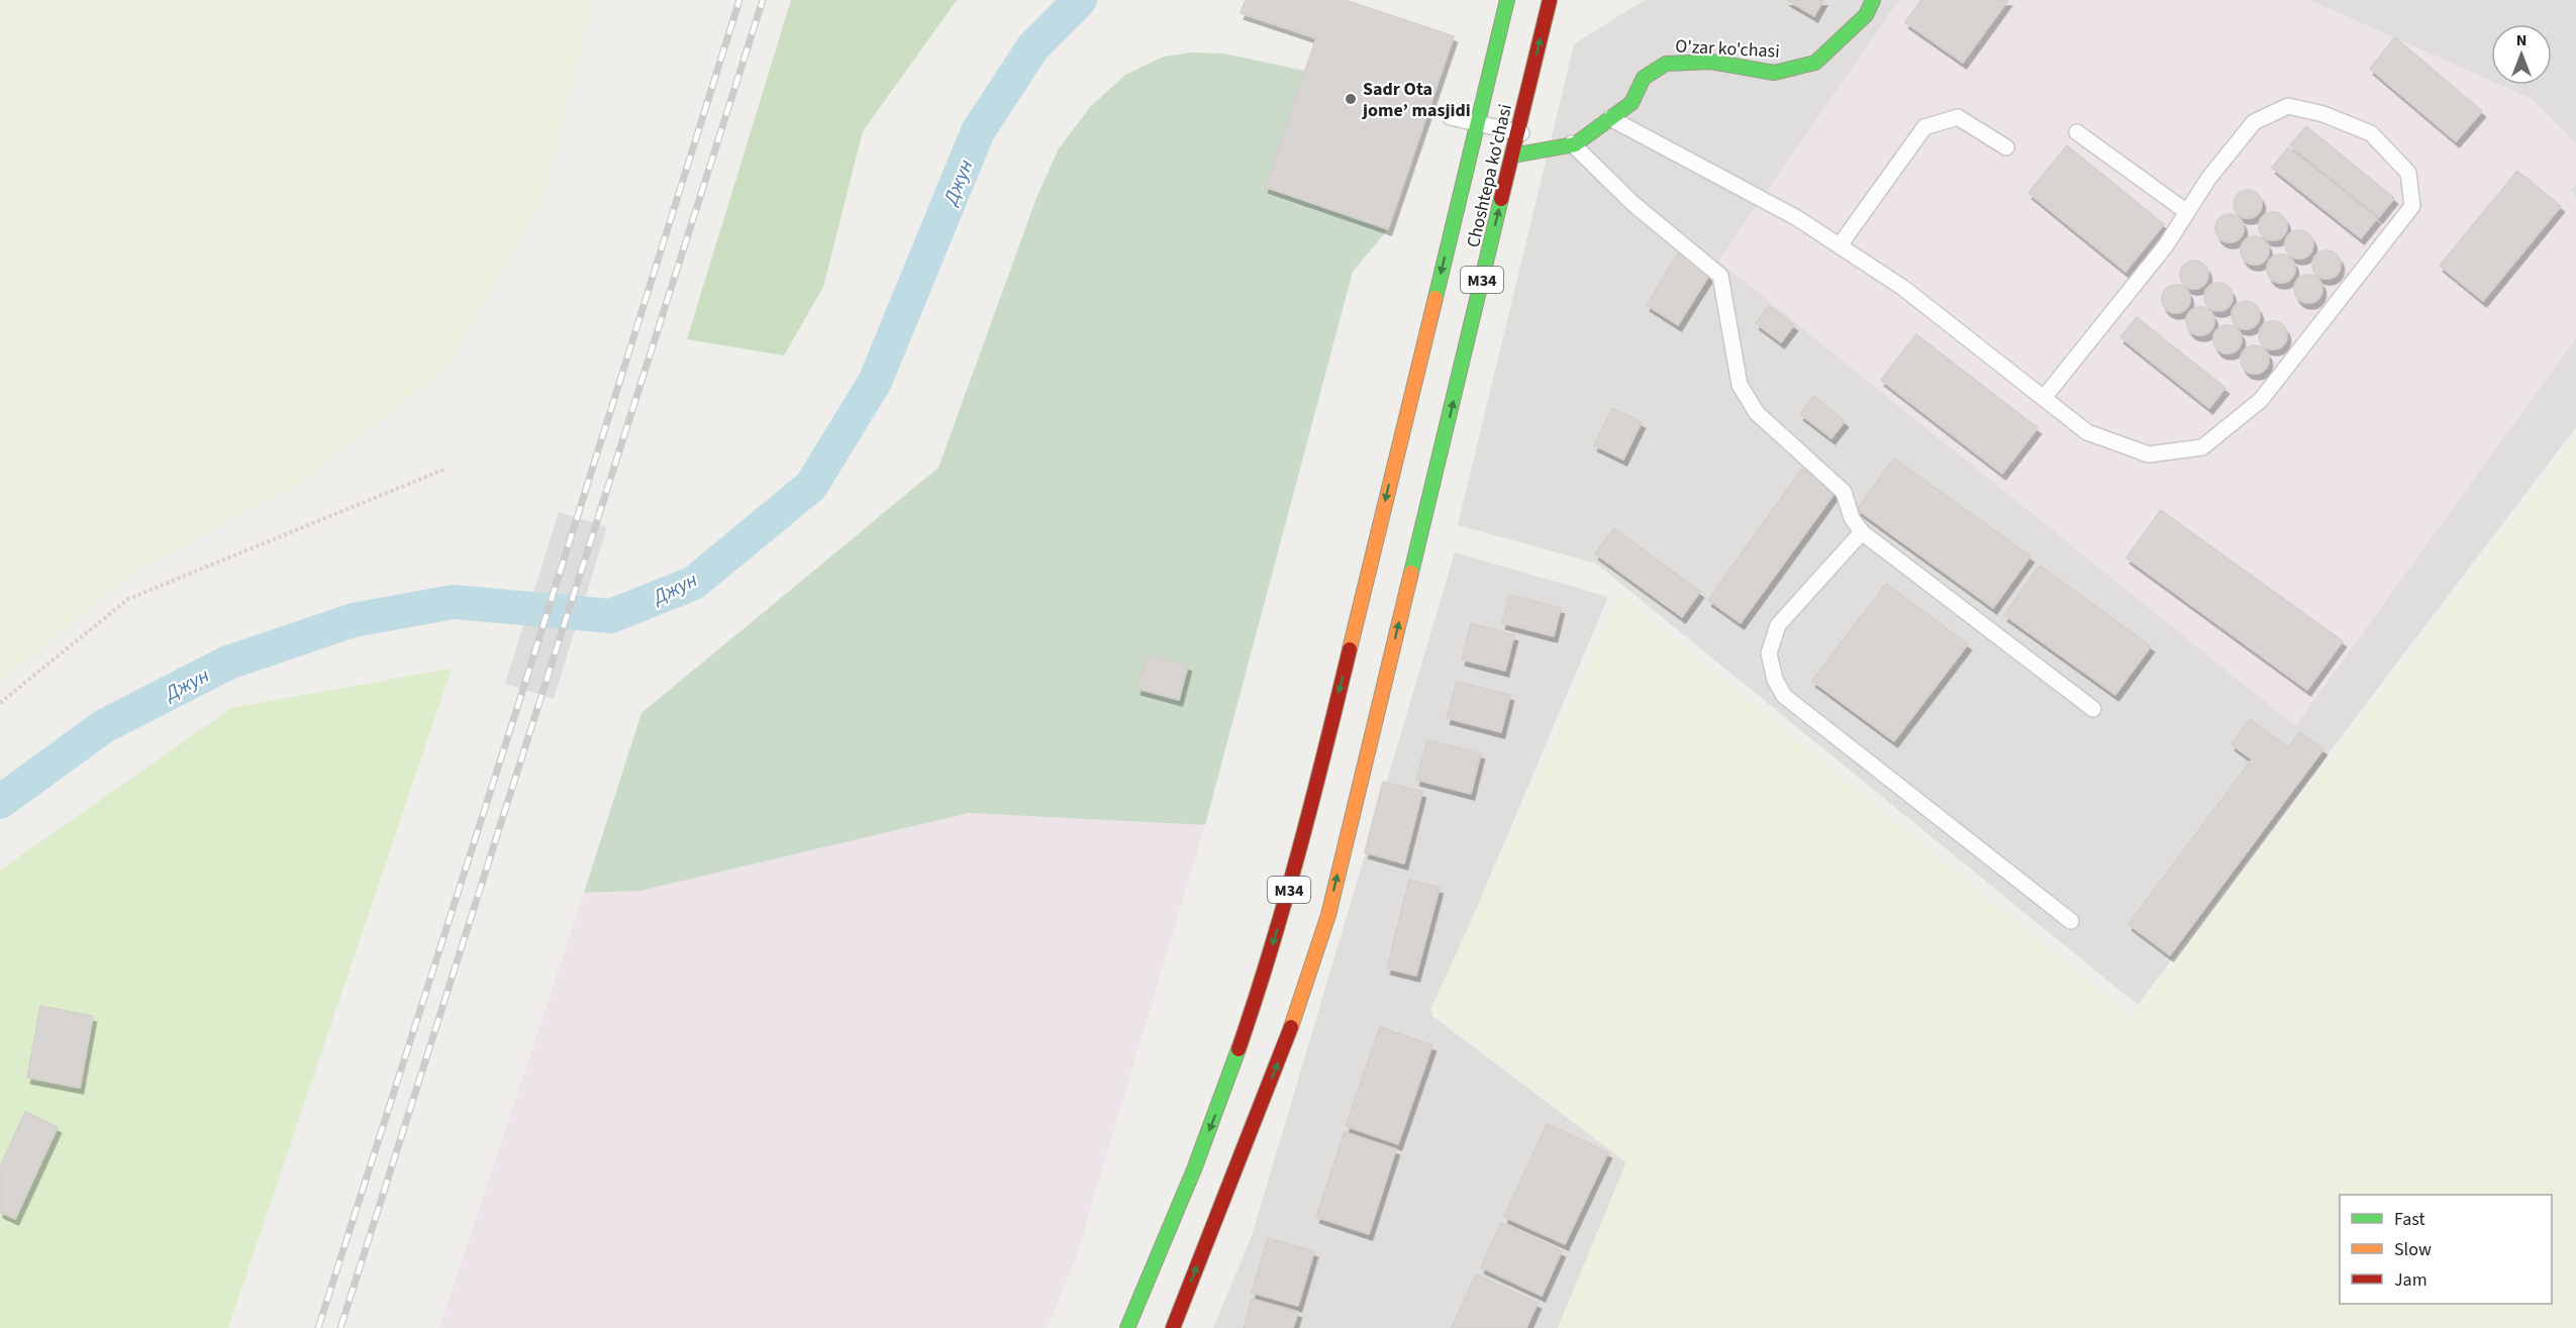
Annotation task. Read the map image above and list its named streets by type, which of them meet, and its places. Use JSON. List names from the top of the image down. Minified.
{"streets":{"main road":["O'zar ko'chasi","Choshtepa ko'chasi","M34"]},"crossings":[["O'zar ko'chasi","Choshtepa ko'chasi"]],"water":["Джун"],"places":["Sadr Ota jome’ masjidi"],"legend":["Fast","Slow","Jam"],"north":"top"}
